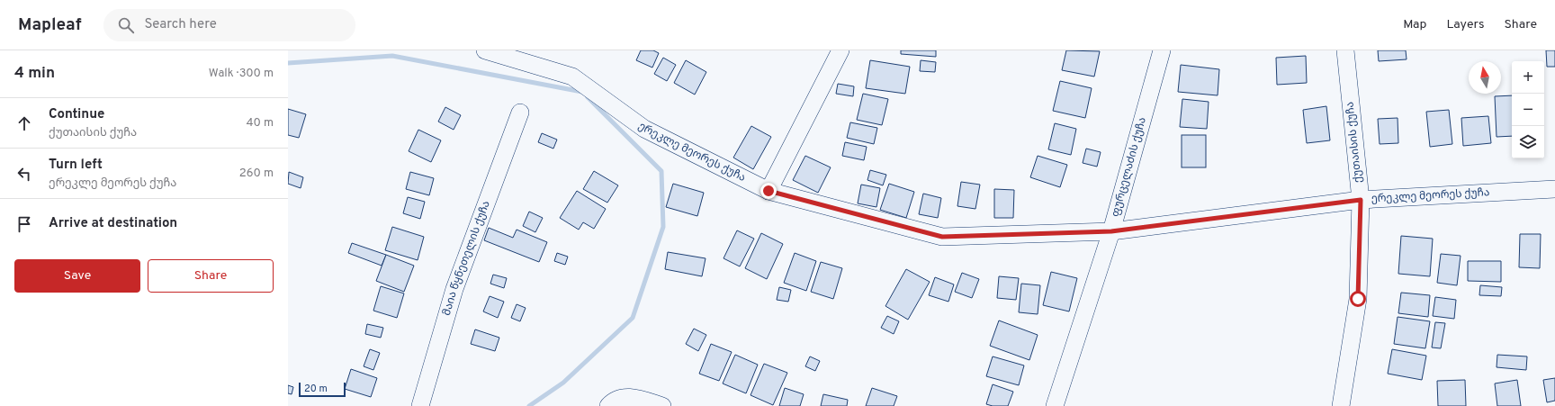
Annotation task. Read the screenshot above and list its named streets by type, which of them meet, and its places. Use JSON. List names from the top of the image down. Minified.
{"streets":{"street":["ქუთაისის ქუჩა","ერეკლე მეორეს ქუჩა","ფურცელაძის ქუჩა","მაია წყნეთელის ქუჩა"]},"crossings":[["ქუთაისის ქუჩა","ერეკლე მეორეს ქუჩა"],["ერეკლე მეორეს ქუჩა","ფურცელაძის ქუჩა"]],"scale_bar":"20 m","north":"top","page":{"header":"Mapleaf","search":"Search here","nav":["Map","Layers","Share"],"heading":["4 min","Walk · 300 m"],"map_buttons":["+","−"],"list":[["Continue","ქუთაისის ქუჩა","40 m"],["Turn left","ერეკლე მეორეს ქუჩა","260 m"],"Arrive at destination"],"buttons":["Save","Share"],"scale":"20 m"}}
